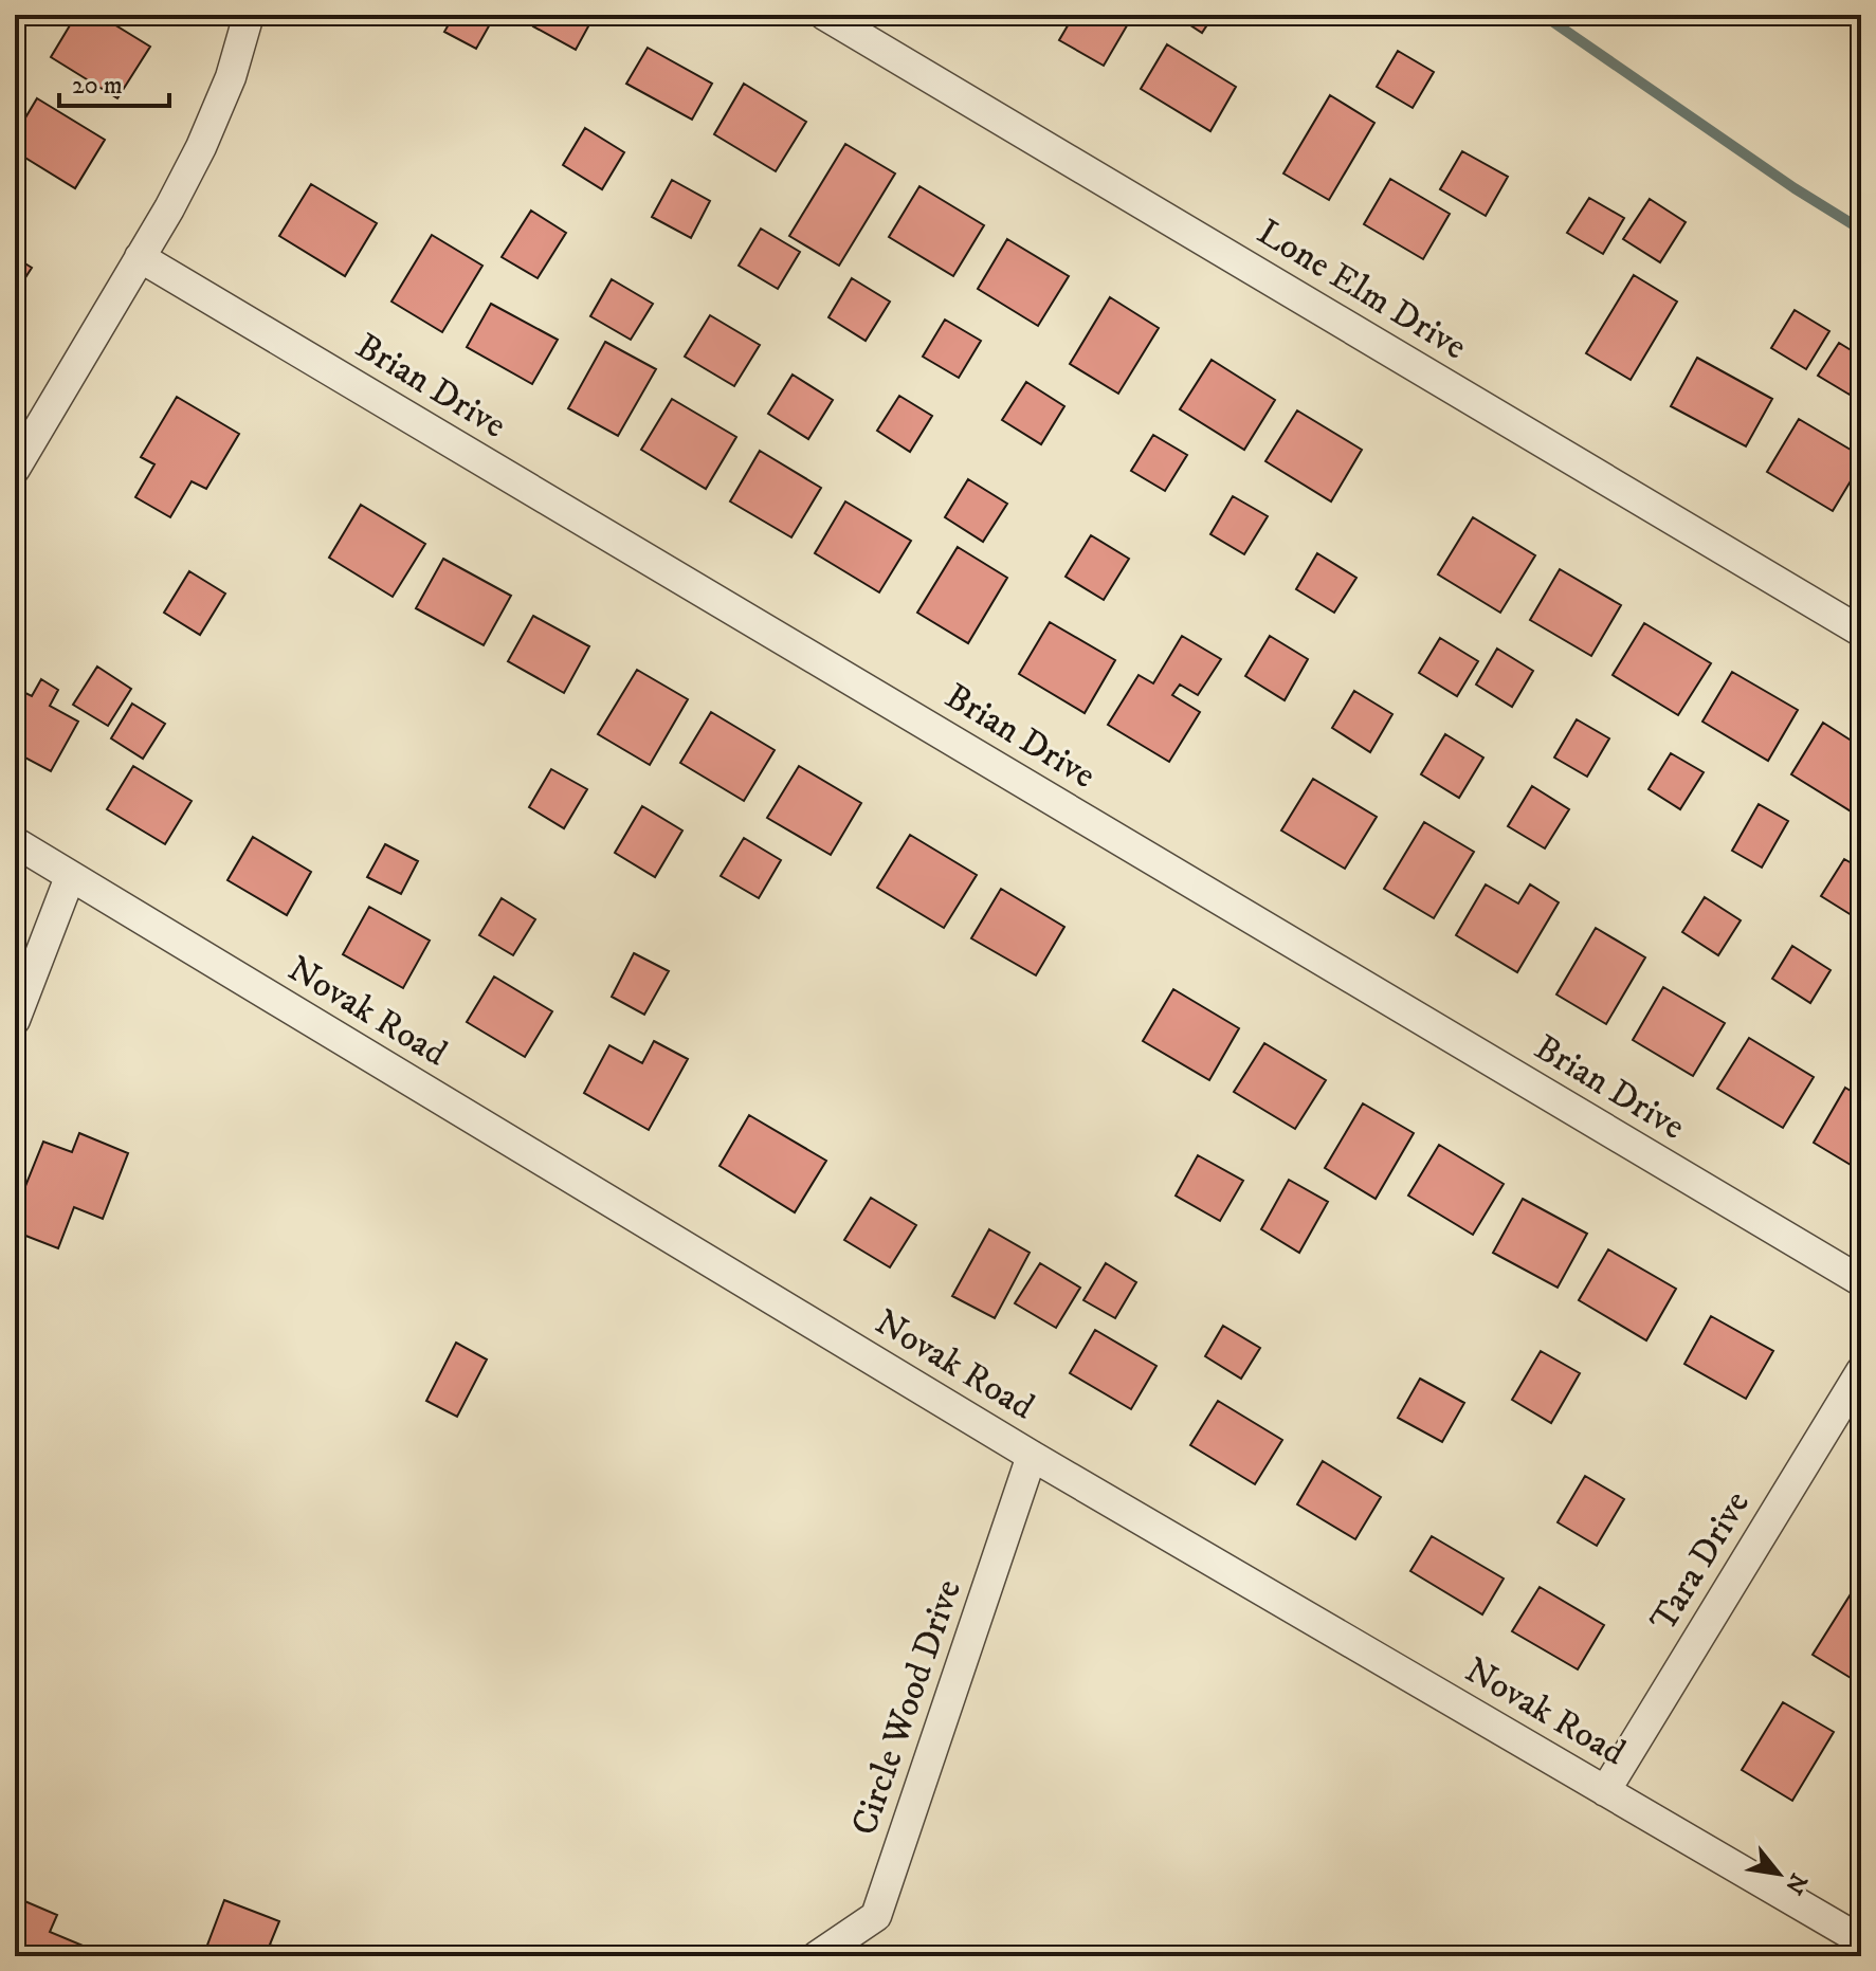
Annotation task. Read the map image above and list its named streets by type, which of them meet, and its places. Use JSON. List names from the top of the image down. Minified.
{"streets":{"street":["Lone Elm Drive","Brian Drive","Novak Road","Tara Drive","Circle Wood Drive"]},"crossings":[["Novak Road","Tara Drive"],["Novak Road","Circle Wood Drive"]],"scale_bar":"20 m","north":"bottom right"}
